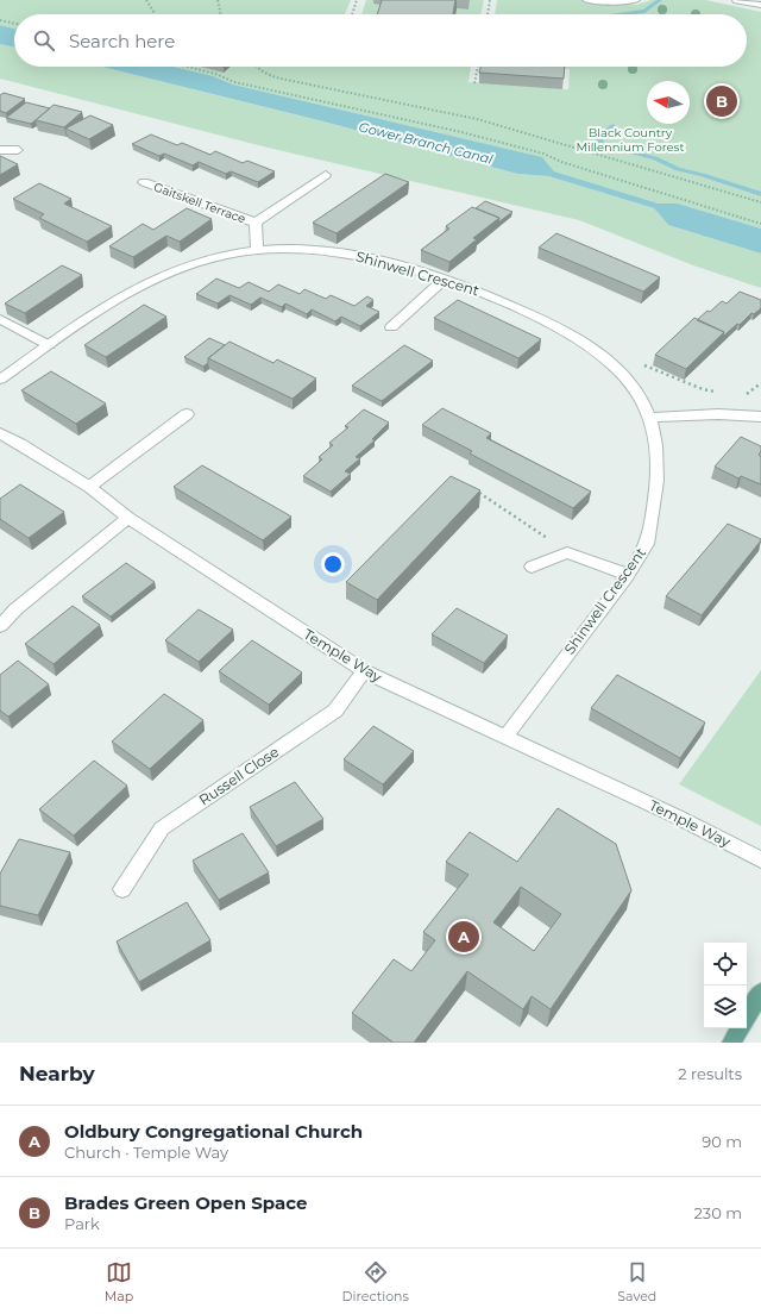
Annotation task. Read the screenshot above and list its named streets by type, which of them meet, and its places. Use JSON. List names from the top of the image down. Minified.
{"streets":{"street":["Gaitskell Terrace","Shinwell Crescent","Temple Way","Russell Close"]},"crossings":[["Gaitskell Terrace","Shinwell Crescent"],["Shinwell Crescent","Temple Way"],["Temple Way","Russell Close"]],"water":["Gower Branch Canal"],"parks":["Black Country Millennium Forest"],"north":"left","page":{"search":"Search here","pins":["B","A"],"heading":["Nearby","2 results"],"list":[{"mark":"A","name":"Oldbury Congregational Church","note":"Church · Temple Way","value":"90 m"},{"mark":"B","name":"Brades Green Open Space","note":"Park","value":"230 m"}],"nav":["Map","Directions","Saved"]}}
